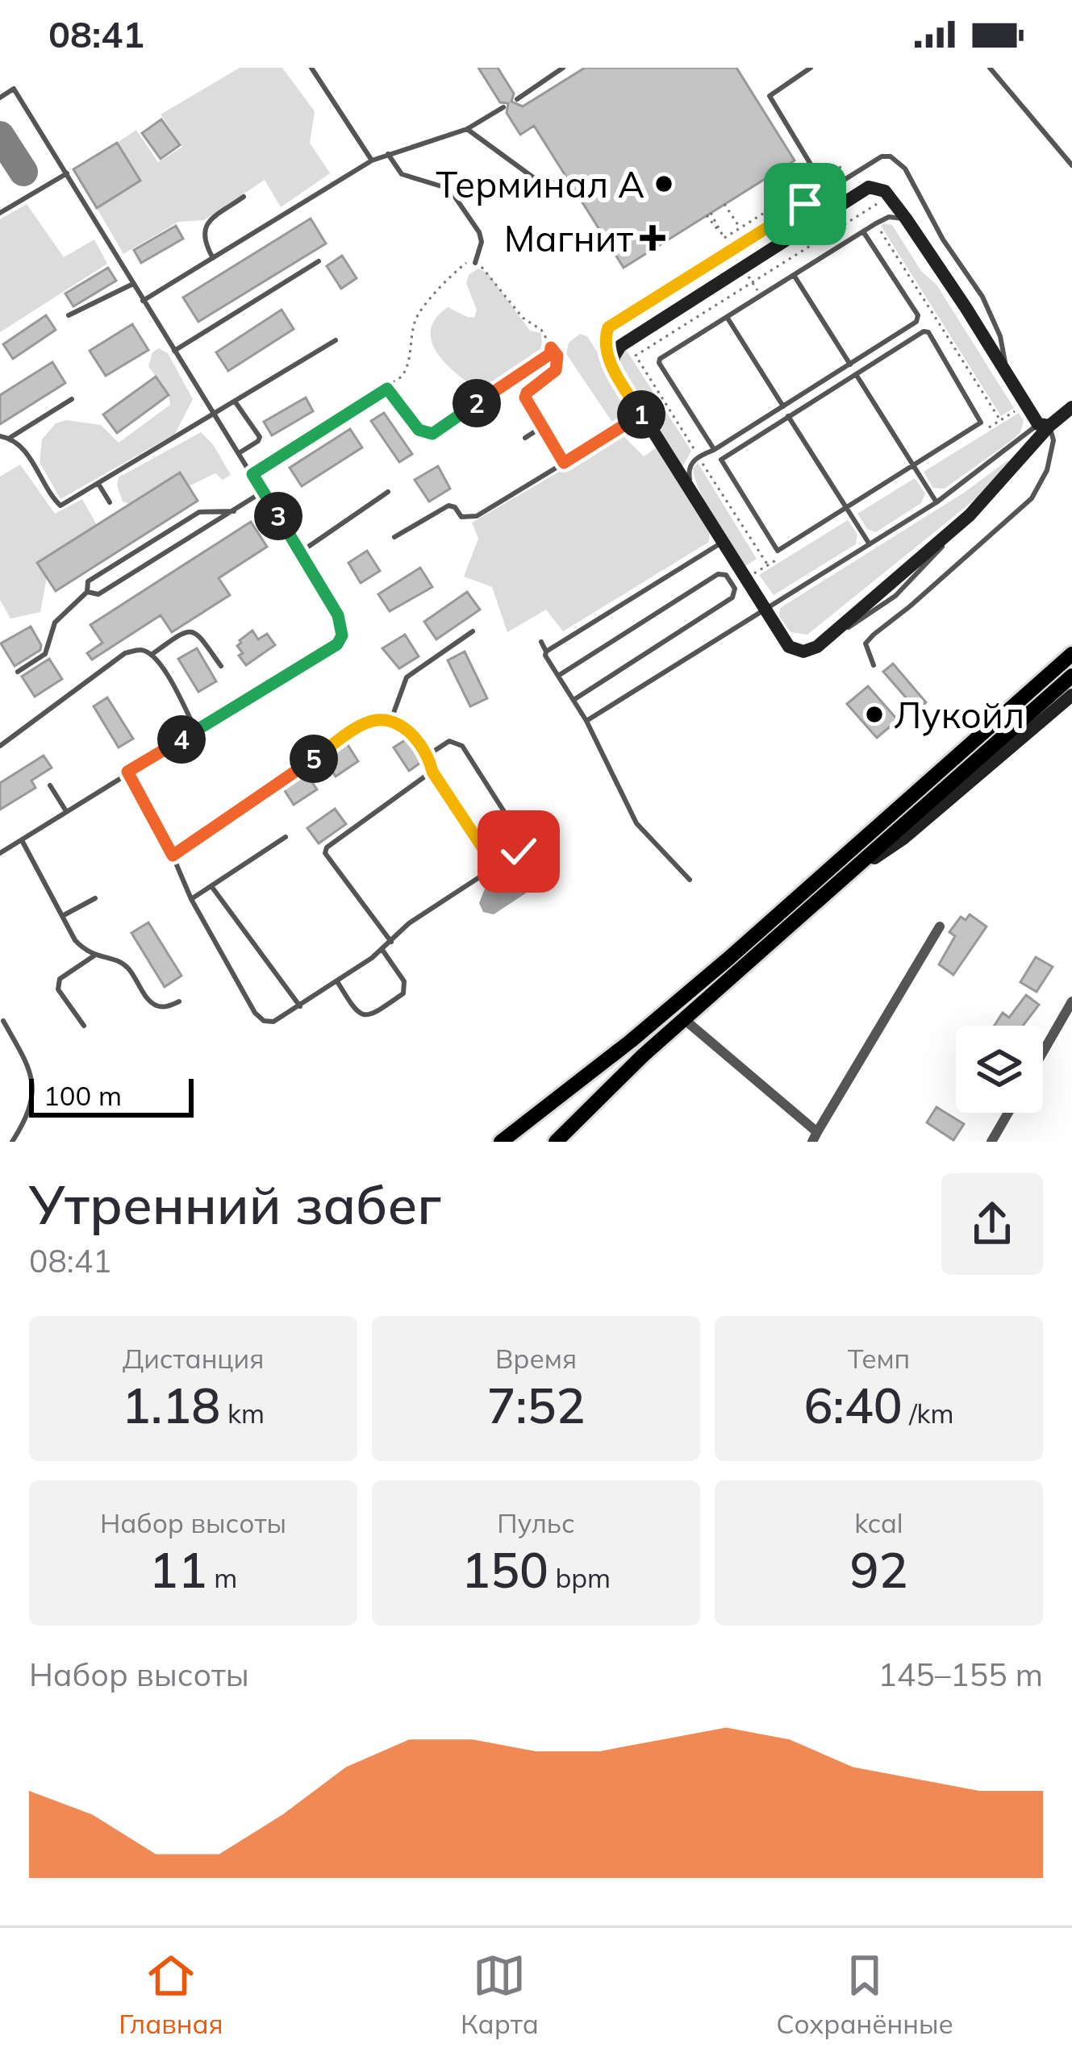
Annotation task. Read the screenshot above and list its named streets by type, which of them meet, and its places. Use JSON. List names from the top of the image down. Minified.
{"places":{"other":["Терминал А","Лукойл"],"health":["Магнит"]},"scale_bar":"100 m","page":{"status":"08:41","pins":["2","1","3","4","5"],"scale":"100 m","heading":["Утренний забег","08:41"],"stats":[["Дистанция","1.18 km"],["Время","7:52"],["Темп","6:40 /km"],["Набор высоты","11 m"],["Пульс","150 bpm"],["kcal","92"]],"chart":["Набор высоты","145–155 m"],"tabs":["Главная","Карта","Сохранённые"]}}
